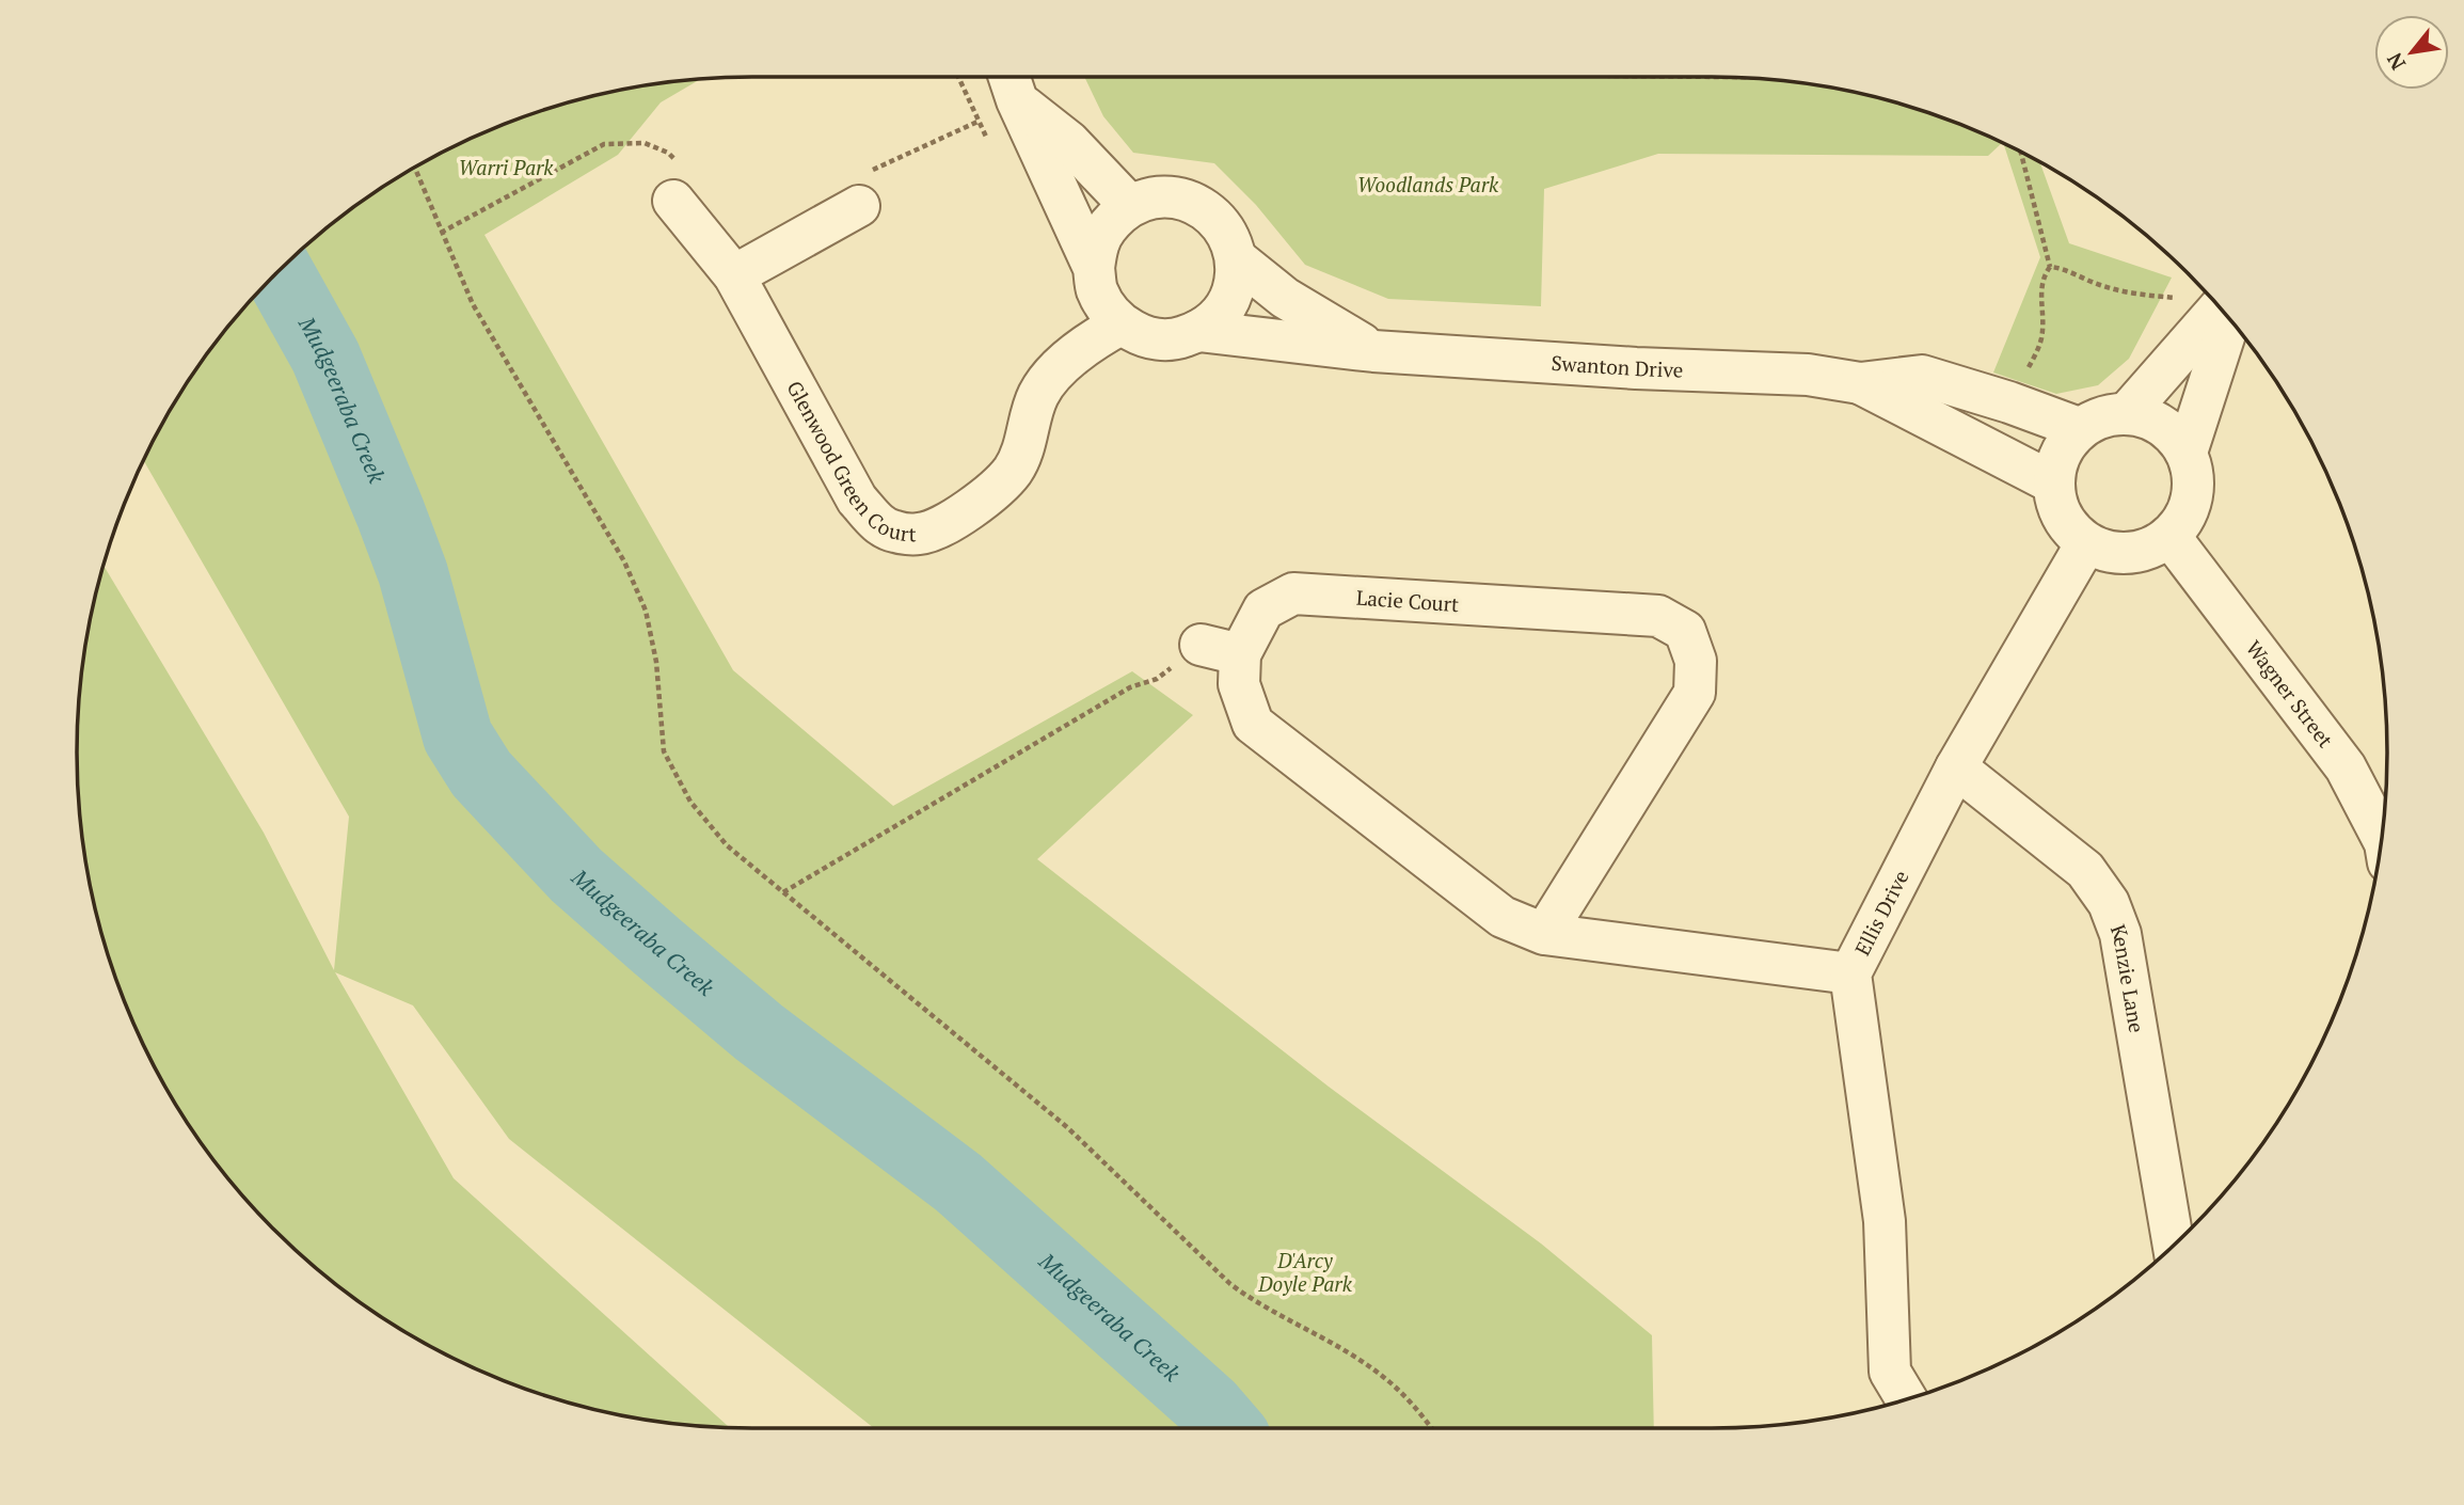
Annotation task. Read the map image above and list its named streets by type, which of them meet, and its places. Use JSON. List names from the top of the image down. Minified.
{"streets":{"street":["Swanton Drive","Glenwood Green Court","Lacie Court","Wagner Street","Ellis Drive","Kenzie Lane"]},"crossings":[["Swanton Drive","Glenwood Green Court"],["Swanton Drive","Wagner Street"],["Swanton Drive","Ellis Drive"],["Wagner Street","Ellis Drive"],["Ellis Drive","Kenzie Lane"]],"water":["Mudgeeraba Creek"],"parks":["Warri Park","Woodlands Park","D'Arcy Doyle Park"],"north":"bottom left"}
